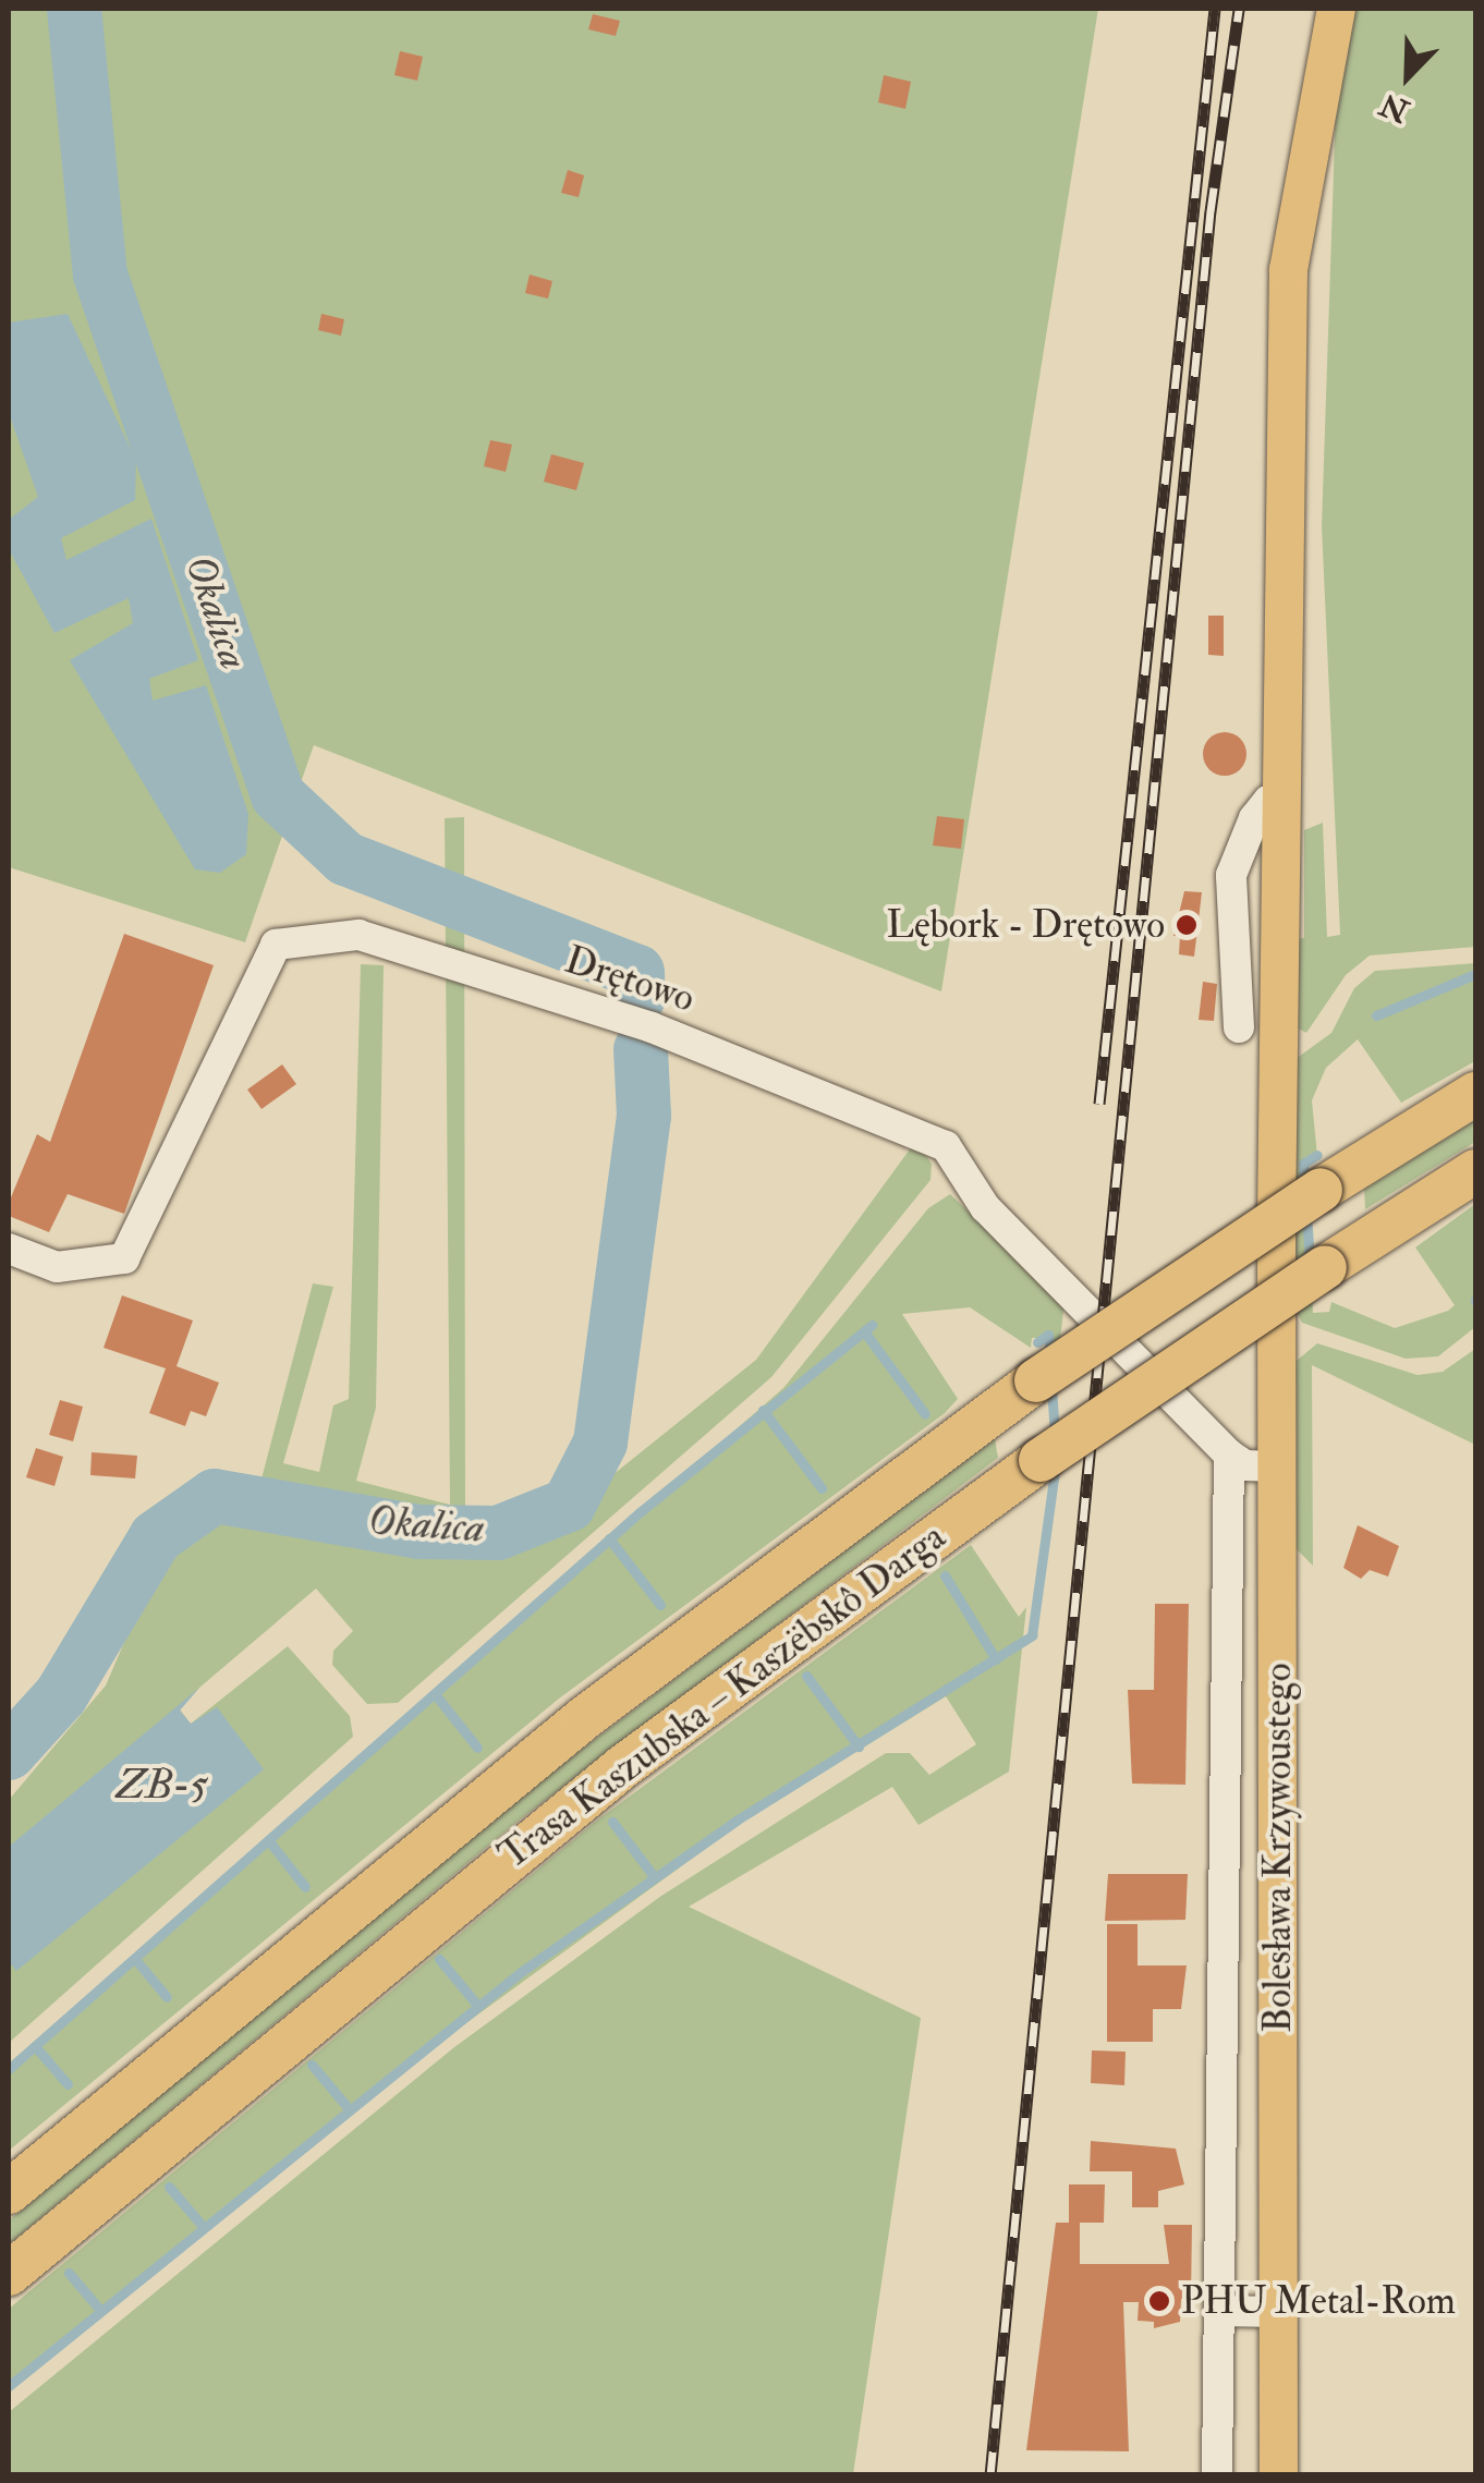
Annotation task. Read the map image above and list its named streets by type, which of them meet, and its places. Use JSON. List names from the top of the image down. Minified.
{"streets":{"highway":["Trasa Kaszubska – Kaszëbskô Darga"],"main road":["Bolesława Krzywoustego"],"street":["Drętowo"]},"water":["Okalica","ZB-5"],"places":["Lębork - Drętowo","PHU Metal-Rom"],"north":"bottom left"}
